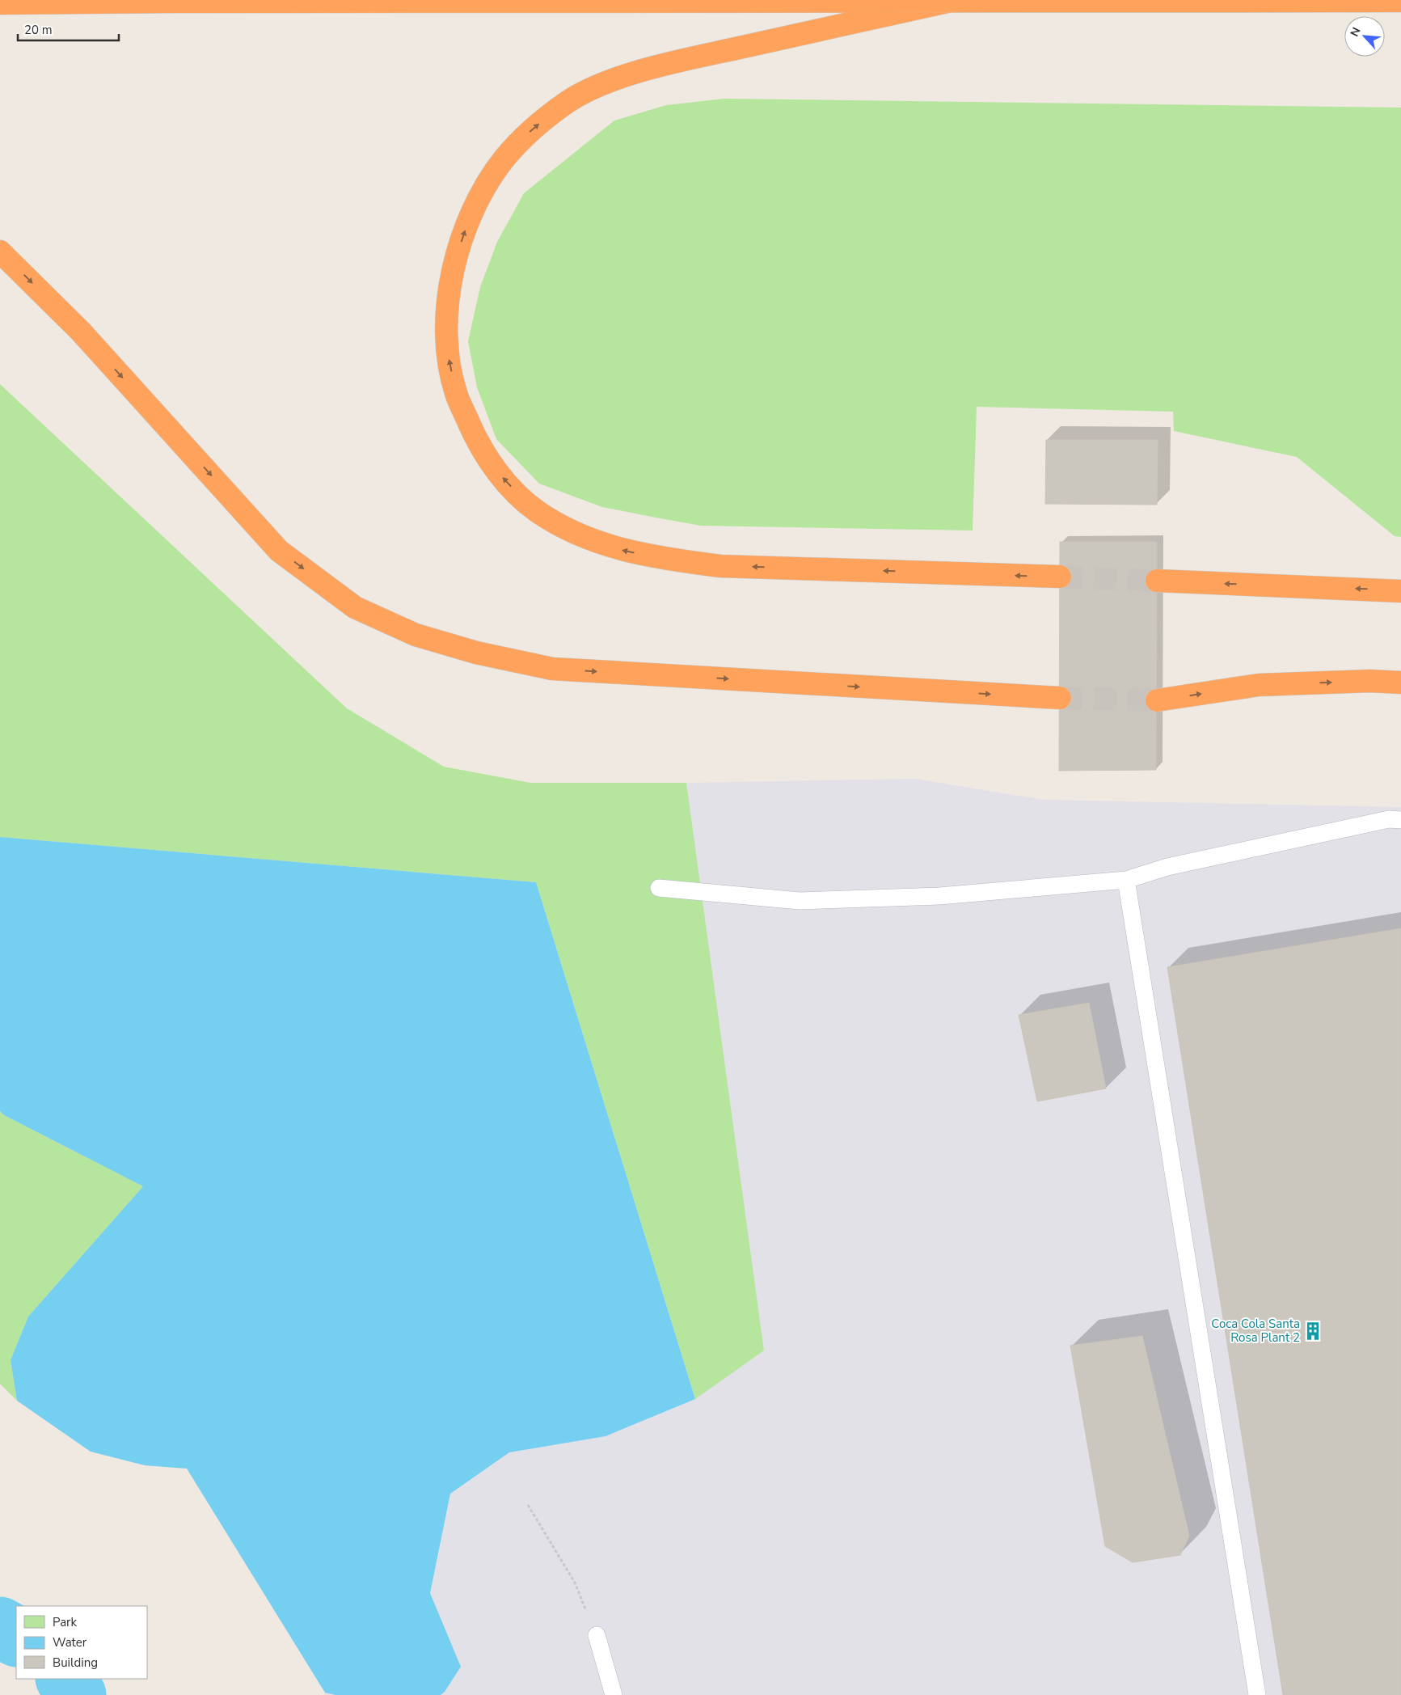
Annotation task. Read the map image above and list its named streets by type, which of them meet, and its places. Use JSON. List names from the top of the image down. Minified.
{"places":{"building":["Coca Cola Santa Rosa Plant 2"]},"legend":["Park","Water","Building"],"scale_bar":"20 m","north":"top left"}
